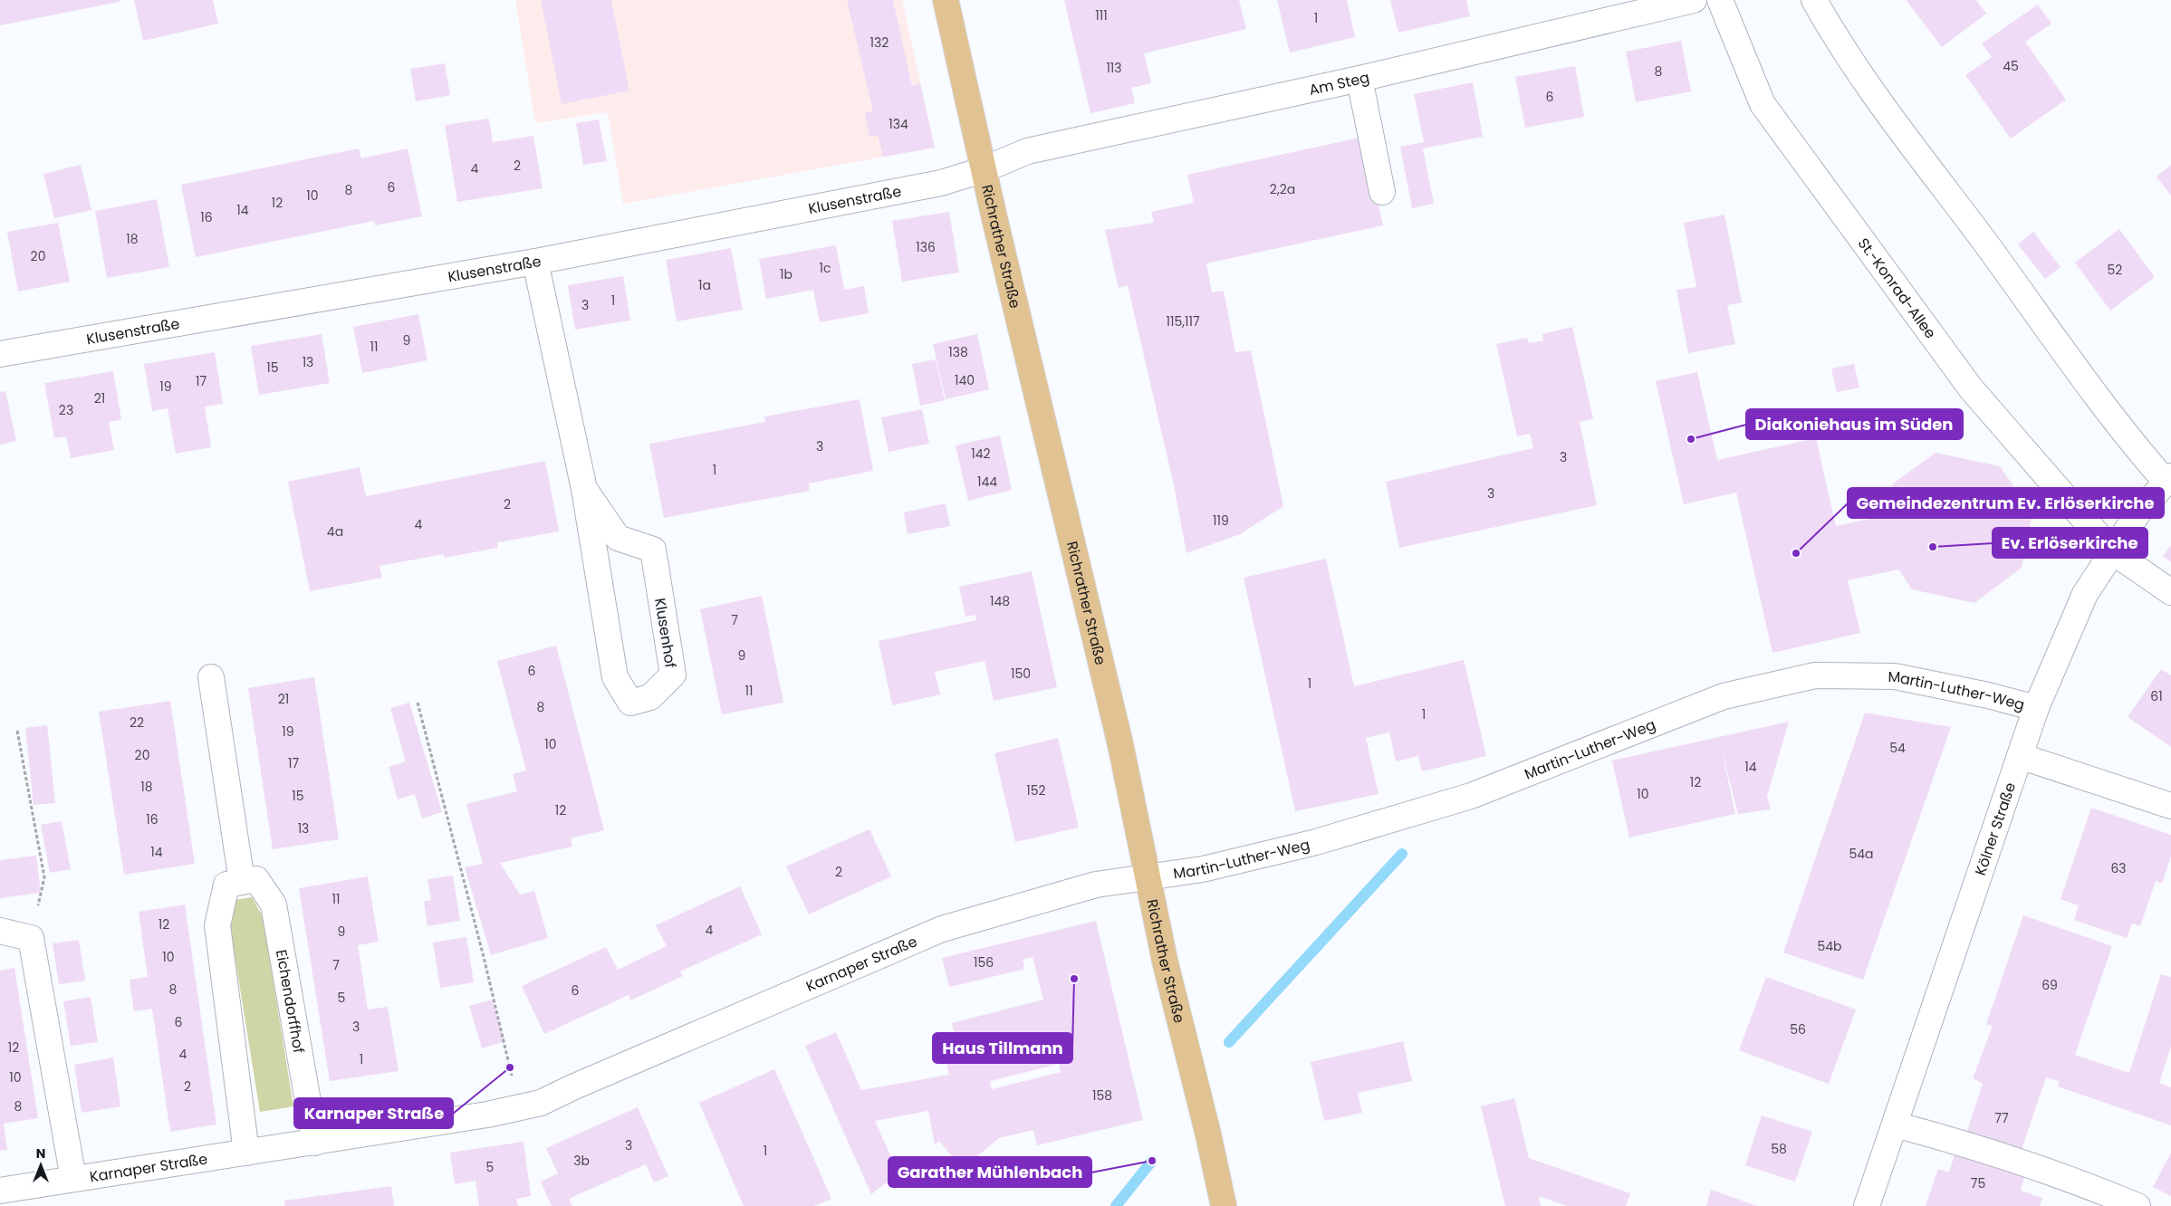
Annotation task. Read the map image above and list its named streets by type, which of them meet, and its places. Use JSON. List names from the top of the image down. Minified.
{"streets":{"main road":["Richrather Straße"],"street":["Am Steg","Klusenstraße","St.-Konrad-Allee","Klusenhof","Martin-Luther-Weg","Kölner Straße","Karnaper Straße","Eichendorffhof"]},"crossings":[["Am Steg","Klusenstraße"],["Am Steg","Richrather Straße"],["Klusenstraße","Richrather Straße"],["Klusenstraße","Klusenhof"],["Richrather Straße","Martin-Luther-Weg"],["Richrather Straße","Karnaper Straße"],["St.-Konrad-Allee","Kölner Straße"],["Martin-Luther-Weg","Kölner Straße"],["Martin-Luther-Weg","Karnaper Straße"],["Karnaper Straße","Eichendorffhof"]],"places":["Diakoniehaus im Süden","Ev. Erlöserkirche","Gemeindezentrum Ev. Erlöserkirche","Haus Tillmann","Karnaper Straße","Garather Mühlenbach"],"house_numbers":["111","1","132","45","113","8","6","134","2","4","6","2,2a","8","10","12","14","16","18","136","20","1c","52","1b","1a","1","3","115,117","9","11","138","13","15","140","17","19","21","23","3","142","3","1","144","3","2","119","4","4a","148","7","9","6","150","1","11","61","21","8","1","22","19","10","54","20","17","14","12","18","152","10","15","12","16","13","14","54a","63","2","11","12","4","9","54b","10","156","7","69","8","6","5","6","3","56","12","4","1","10","2","158","8","77","3","58","1","3b","5","75"],"north":"top"}
